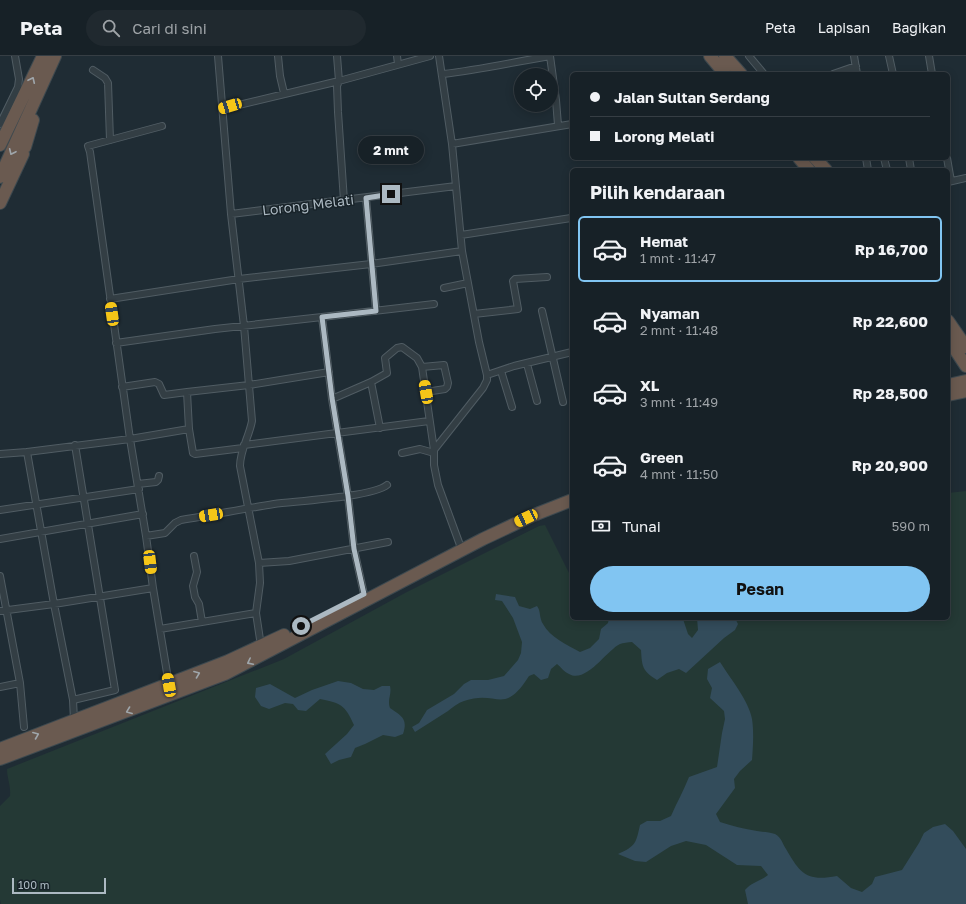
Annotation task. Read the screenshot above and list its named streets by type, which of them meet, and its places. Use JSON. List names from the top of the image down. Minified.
{"streets":{"street":["Lorong Melati"]},"scale_bar":"100 m","page":{"header":"Peta","search":"Cari di sini","nav":["Peta","Lapisan","Bagikan"],"banner":["Jalan Sultan Serdang","Lorong Melati"],"bubble":"2 mnt","heading":"Pilih kendaraan","list":[{"name":"Hemat","note":"1 mnt · 11:47","value":"Rp 16,700"},{"name":"Nyaman","note":"2 mnt · 11:48","value":"Rp 22,600"},{"name":"XL","note":"3 mnt · 11:49","value":"Rp 28,500"},{"name":"Green","note":"4 mnt · 11:50","value":"Rp 20,900"}],"pay":["Tunai","590 m"],"buttons":"Pesan","scale":"100 m"}}
